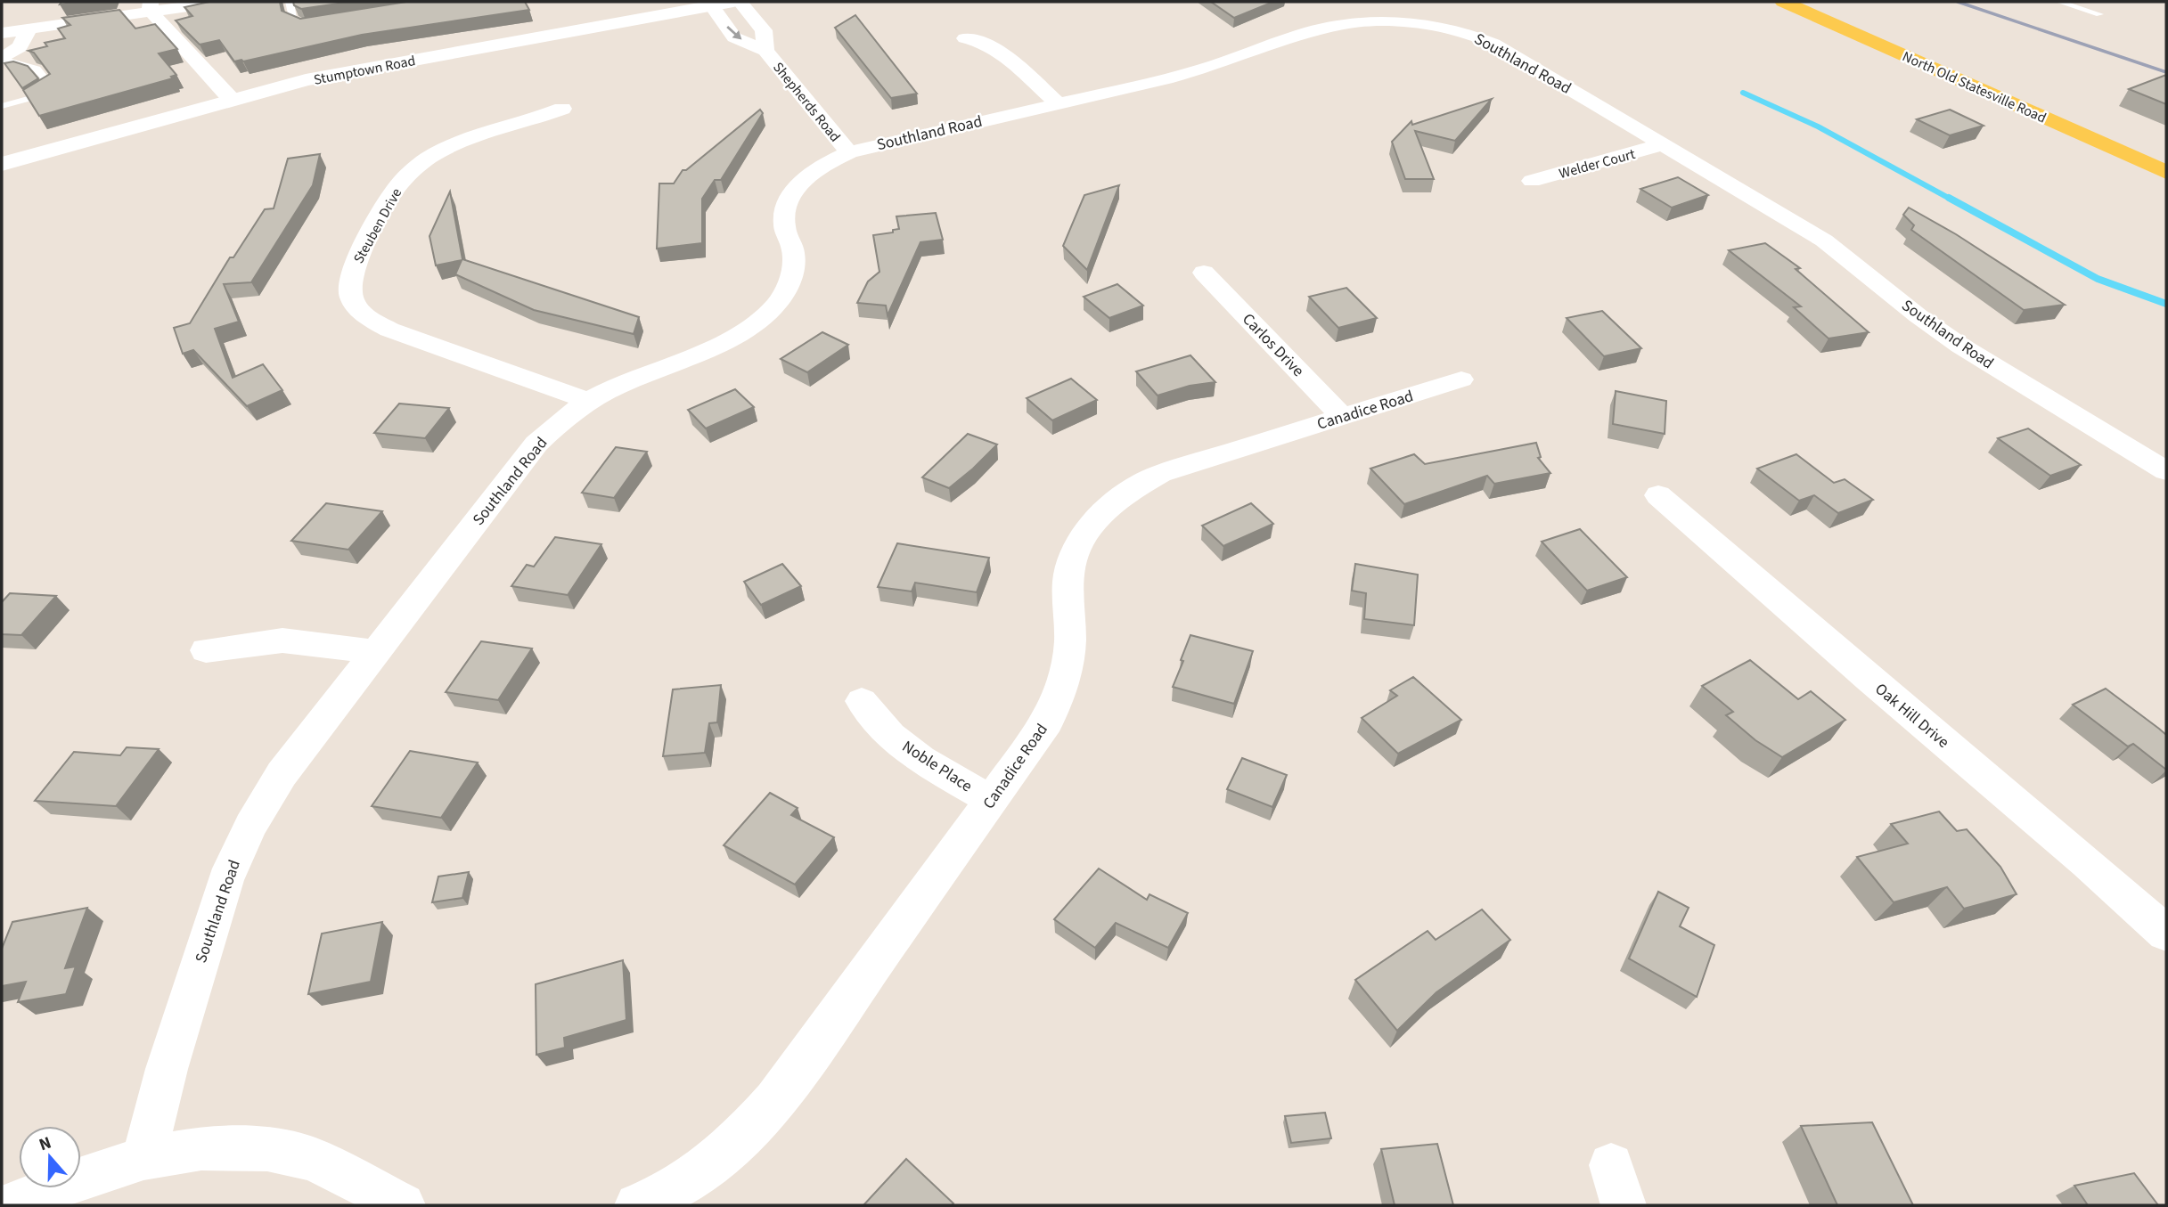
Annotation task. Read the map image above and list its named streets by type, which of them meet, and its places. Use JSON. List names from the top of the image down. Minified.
{"streets":{"main road":["North Old Statesville Road"],"street":["Southland Road","Stumptown Road","Shepherds Road","Welder Court","Steuben Drive","Carlos Drive","Canadice Road","Oak Hill Drive","Noble Place"]},"crossings":[["Southland Road","Shepherds Road"],["Southland Road","Welder Court"],["Southland Road","Steuben Drive"],["Stumptown Road","Shepherds Road"],["Carlos Drive","Canadice Road"],["Canadice Road","Noble Place"]],"north":"top"}
